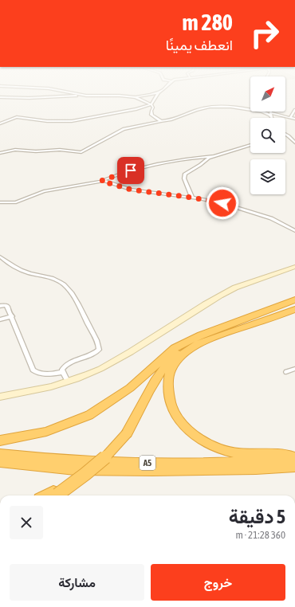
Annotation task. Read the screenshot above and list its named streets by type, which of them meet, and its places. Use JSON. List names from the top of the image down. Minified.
{"streets":{"highway":["A5"]},"north":"top right","page":{"turn":["280 m","انعطف يمينًا"],"heading":["5 دقيقة","360 m · 21:28"],"buttons":["خروج","مشاركة"]}}
